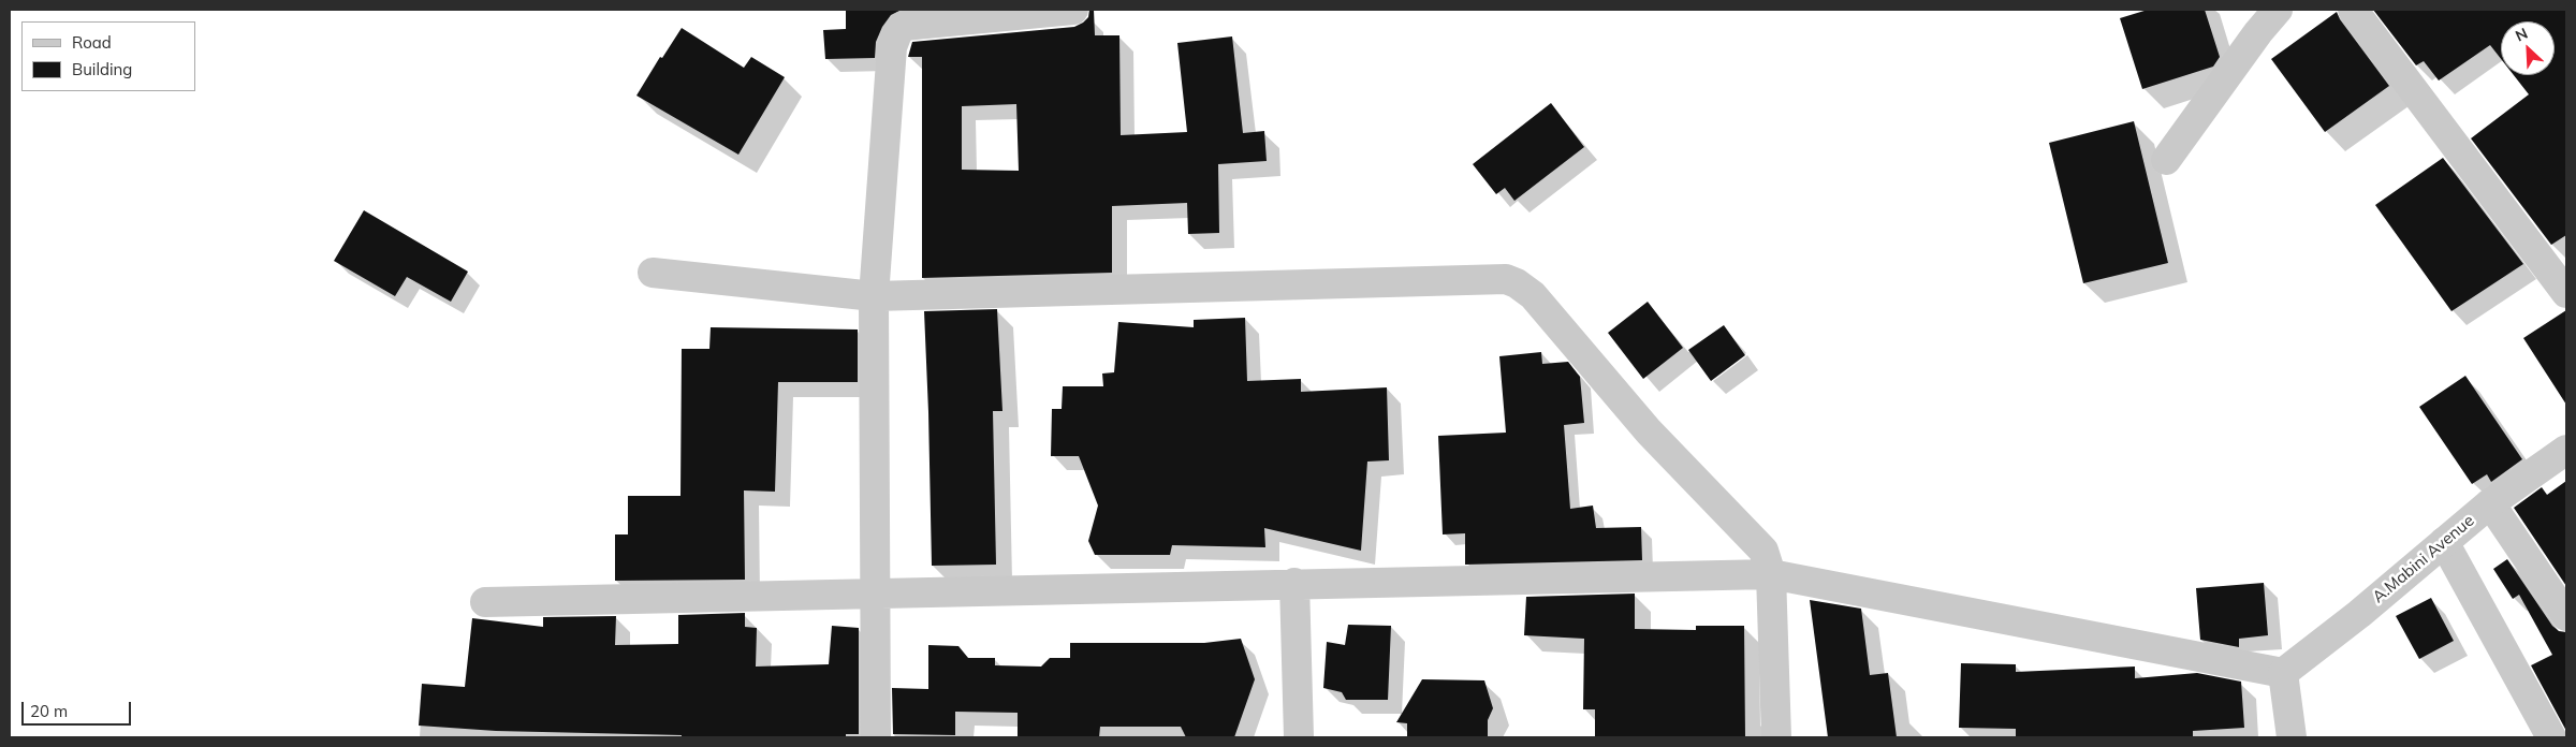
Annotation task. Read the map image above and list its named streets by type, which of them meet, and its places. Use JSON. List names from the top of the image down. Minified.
{"streets":{"street":["A.Mabini Avenue"]},"legend":["Road","Building"],"scale_bar":"20 m","north":"top left"}
